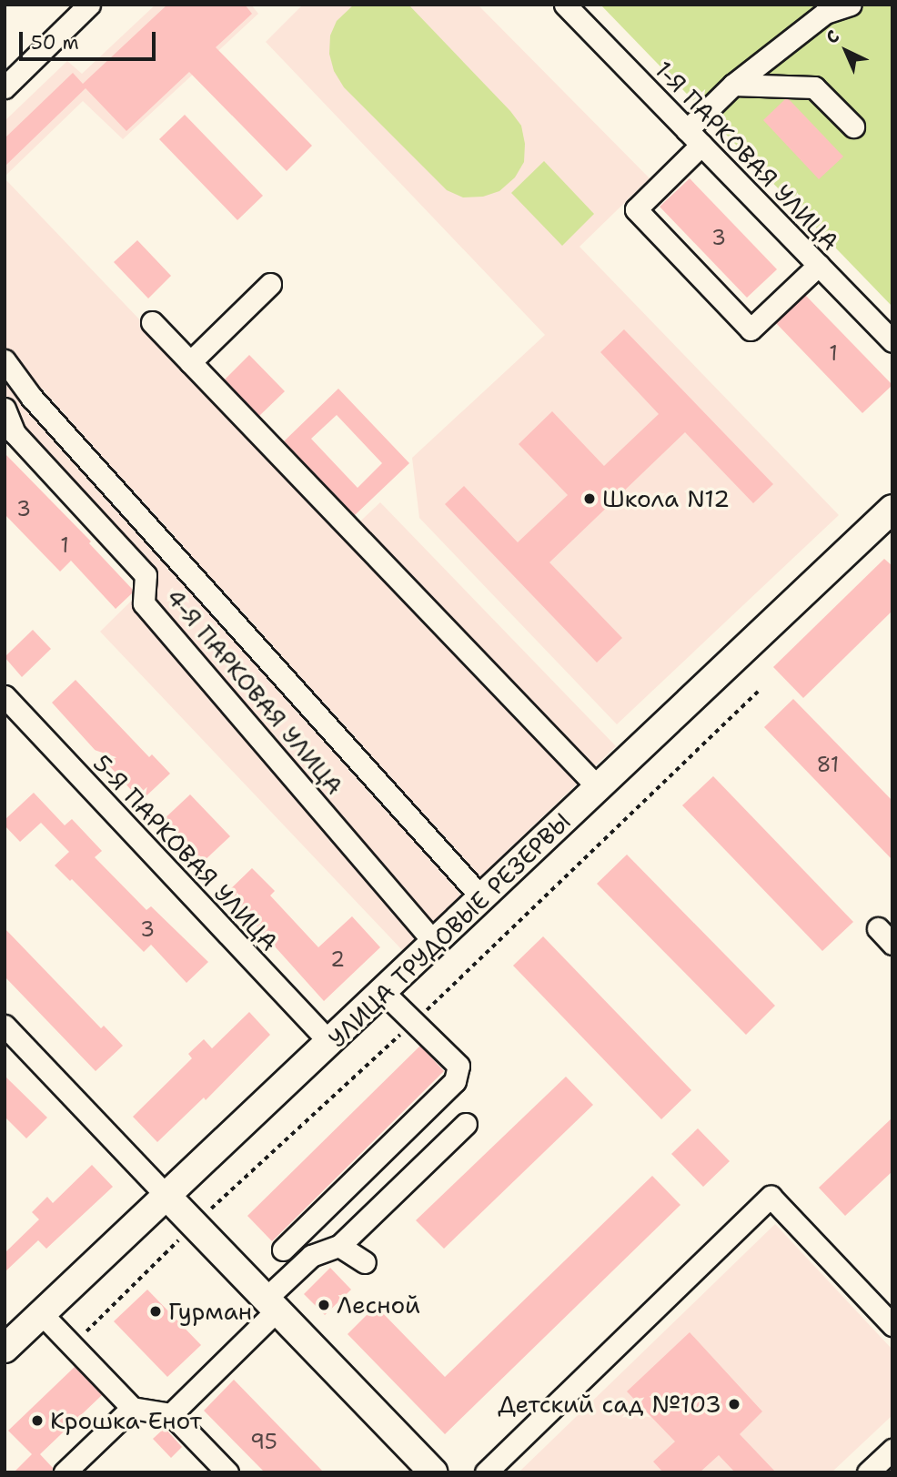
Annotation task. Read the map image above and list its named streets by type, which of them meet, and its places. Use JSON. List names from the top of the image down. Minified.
{"streets":{"main road":["УЛИЦА ТРУДОВЫЕ РЕЗЕРВЫ"],"street":["1-Я ПАРКОВАЯ УЛИЦА","4-Я ПАРКОВАЯ УЛИЦА","5-Я ПАРКОВАЯ УЛИЦА"]},"crossings":[["4-Я ПАРКОВАЯ УЛИЦА","УЛИЦА ТРУДОВЫЕ РЕЗЕРВЫ"],["5-Я ПАРКОВАЯ УЛИЦА","УЛИЦА ТРУДОВЫЕ РЕЗЕРВЫ"]],"places":["Школа N12","Лесной","Гурман","Детский сад №103","Крошка Енот"],"house_numbers":["3","1","3","1","81","3","2","95"],"scale_bar":"50 m","north":"top left"}
